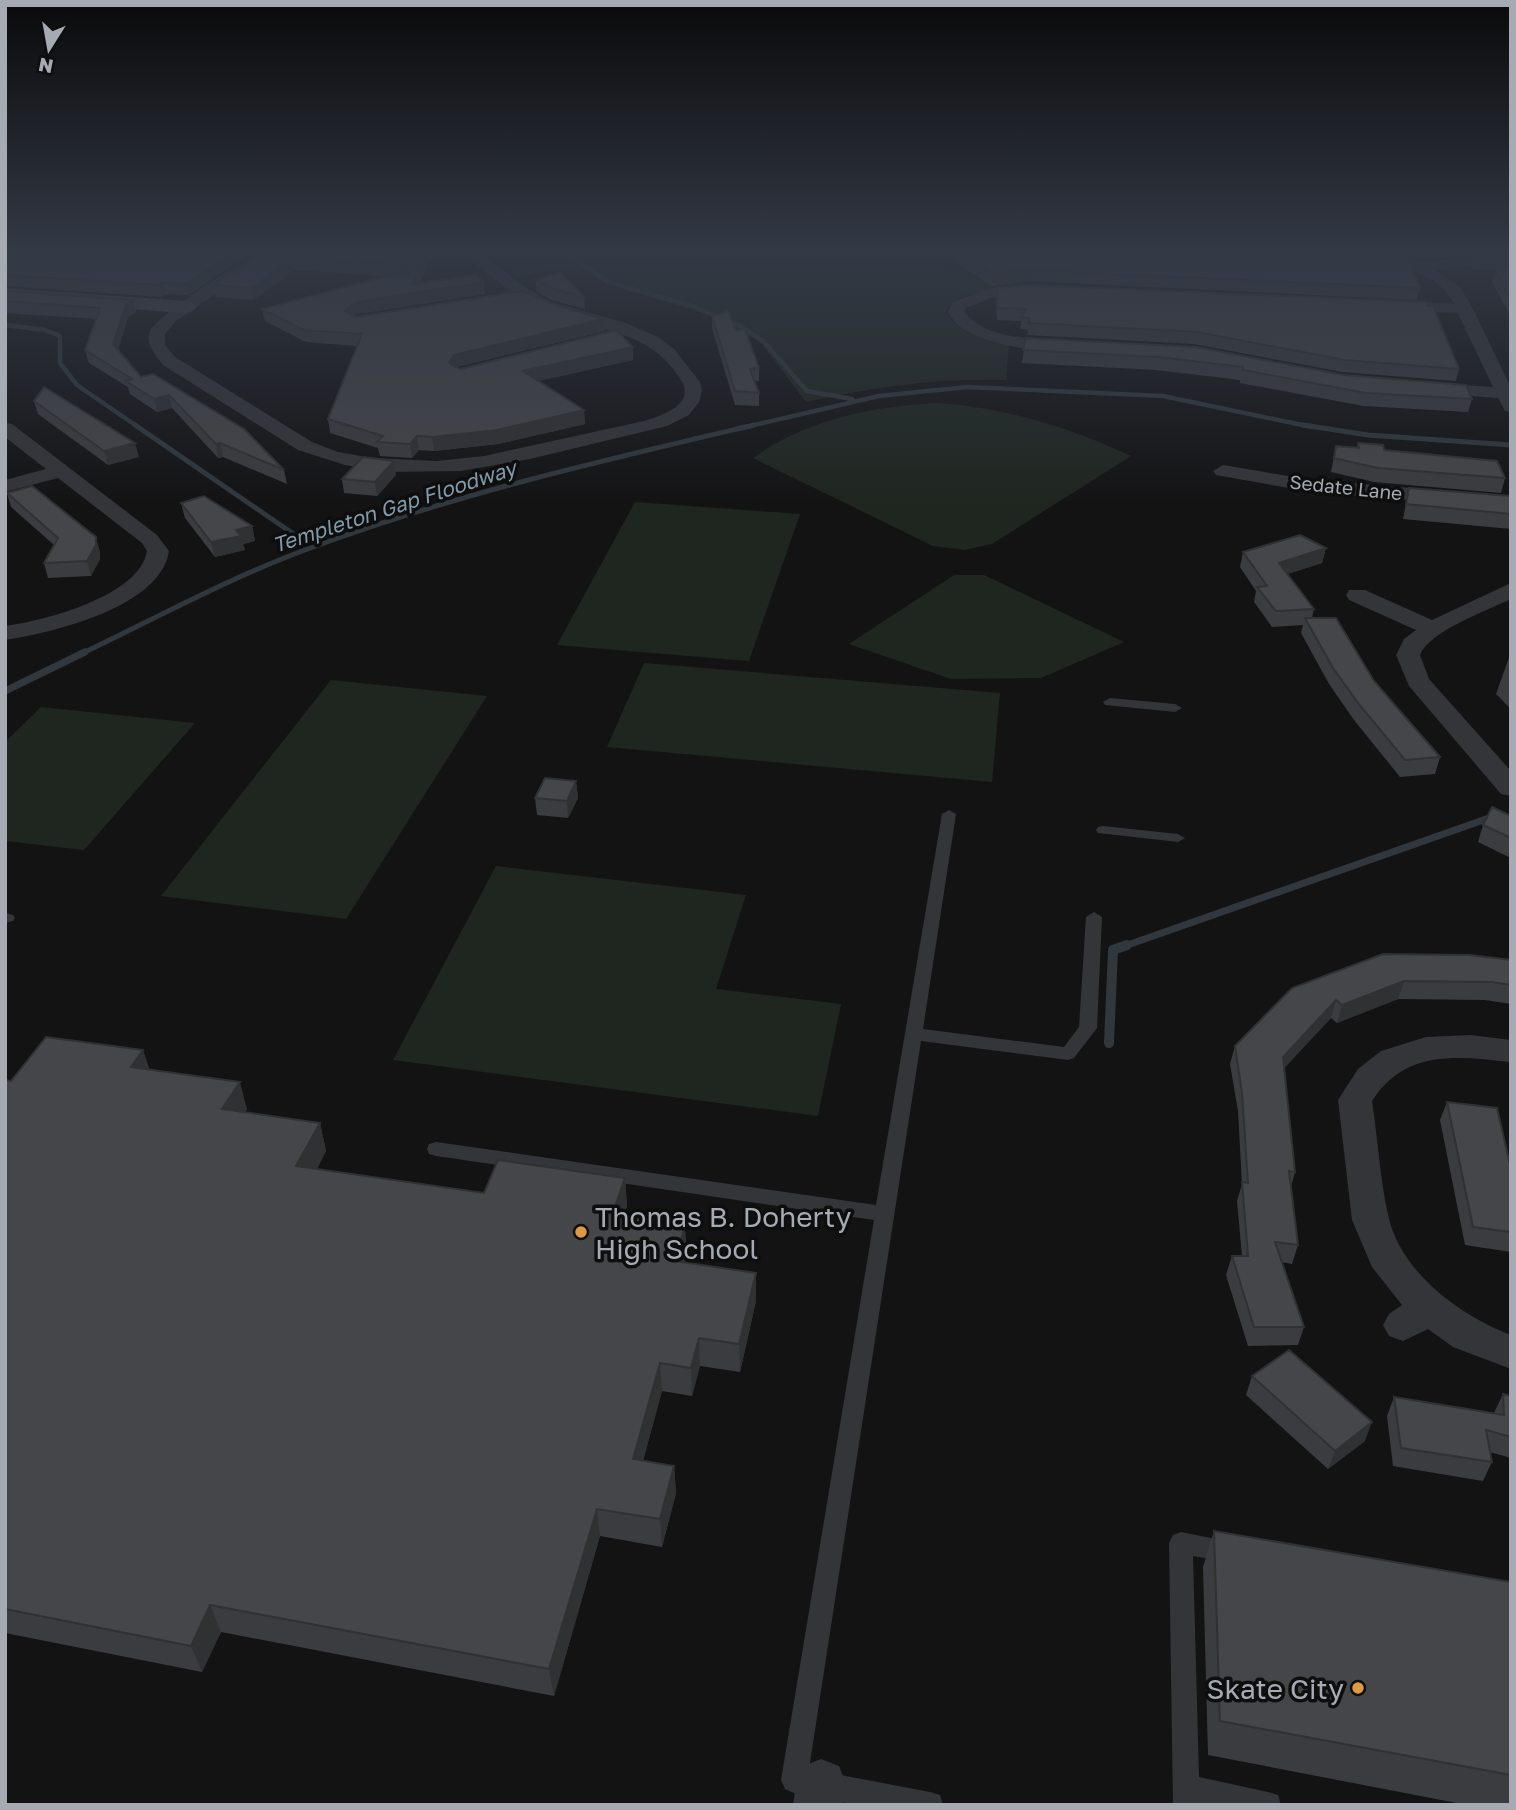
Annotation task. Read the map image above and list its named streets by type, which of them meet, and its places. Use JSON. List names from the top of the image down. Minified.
{"streets":{"street":["Sedate Lane"]},"water":["Templeton Gap Floodway"],"places":["Thomas B. Doherty High School","Skate City"],"north":"bottom"}
